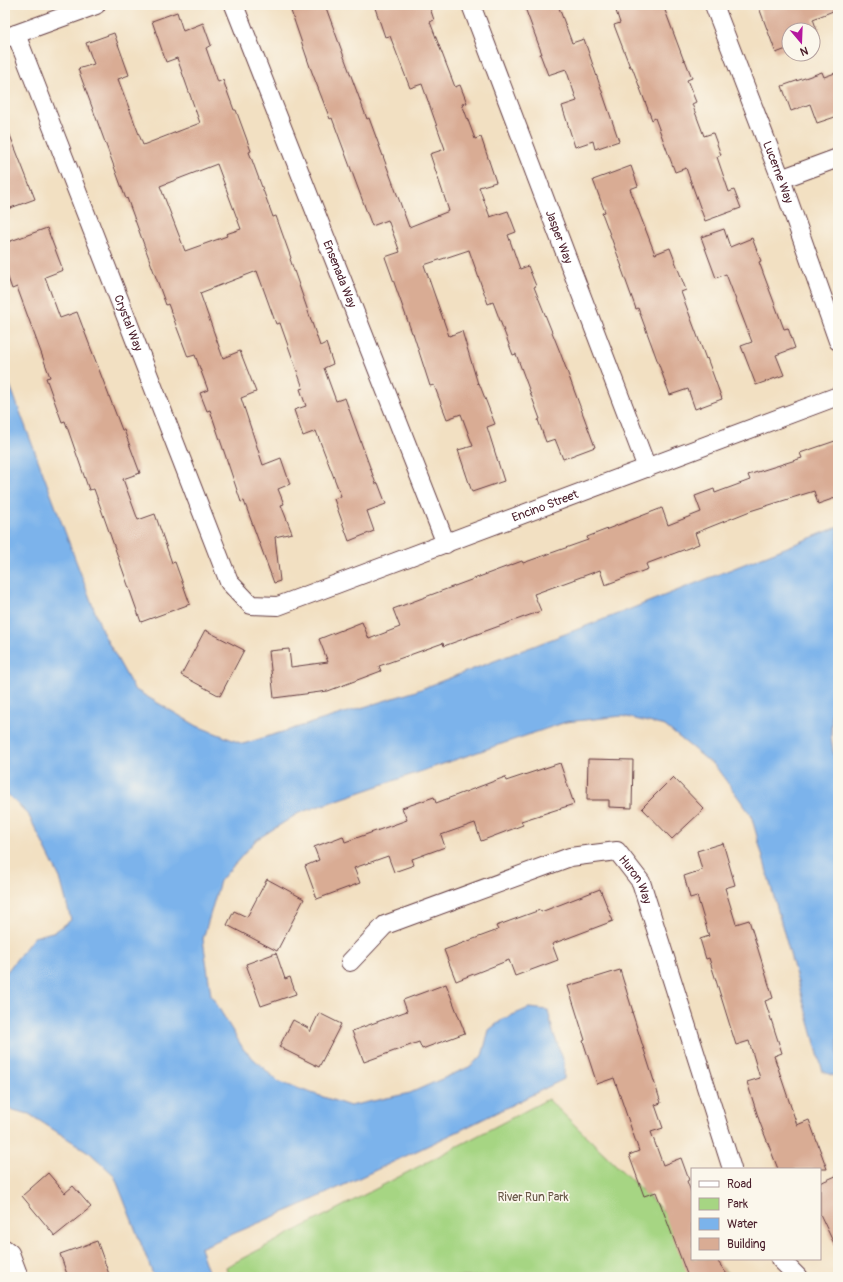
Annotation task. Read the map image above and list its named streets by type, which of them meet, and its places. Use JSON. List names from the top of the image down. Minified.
{"streets":{"street":["Lucerne Way","Jasper Way","Ensenada Way","Crystal Way","Encino Street","Huron Way"]},"crossings":[["Jasper Way","Encino Street"],["Ensenada Way","Encino Street"],["Crystal Way","Encino Street"]],"parks":["River Run Park"],"legend":["Road","Park","Water","Building"],"north":"bottom"}
